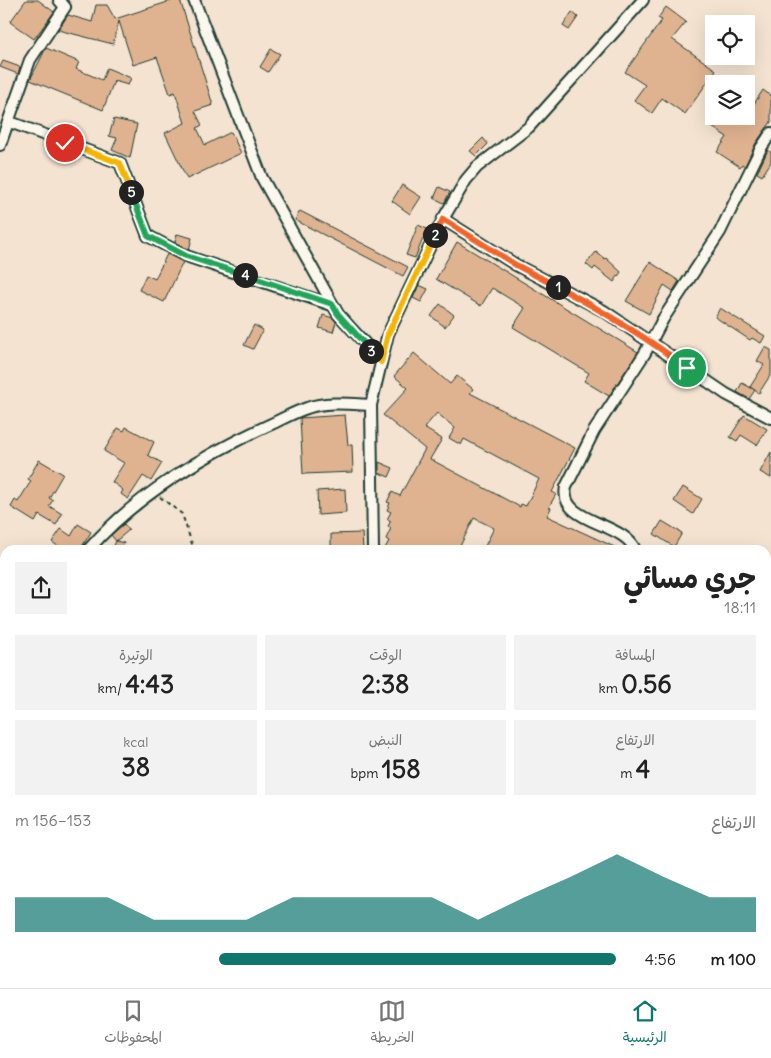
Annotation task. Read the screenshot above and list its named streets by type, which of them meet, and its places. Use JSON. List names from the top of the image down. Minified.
{"page":{"pins":["5","2","4","1","3"],"heading":["جري مسائي","18:11"],"stats":[["المسافة","0.56 km"],["الوقت","2:38"],["الوتيرة","4:43 /km"],["الارتفاع","4 m"],["النبض","158 bpm"],["kcal","38"]],"chart":["الارتفاع","153–156 m"],"list":[{"name":"100 m","note":"4:56"}],"tabs":["الرئيسية","الخريطة","المحفوظات"]}}
